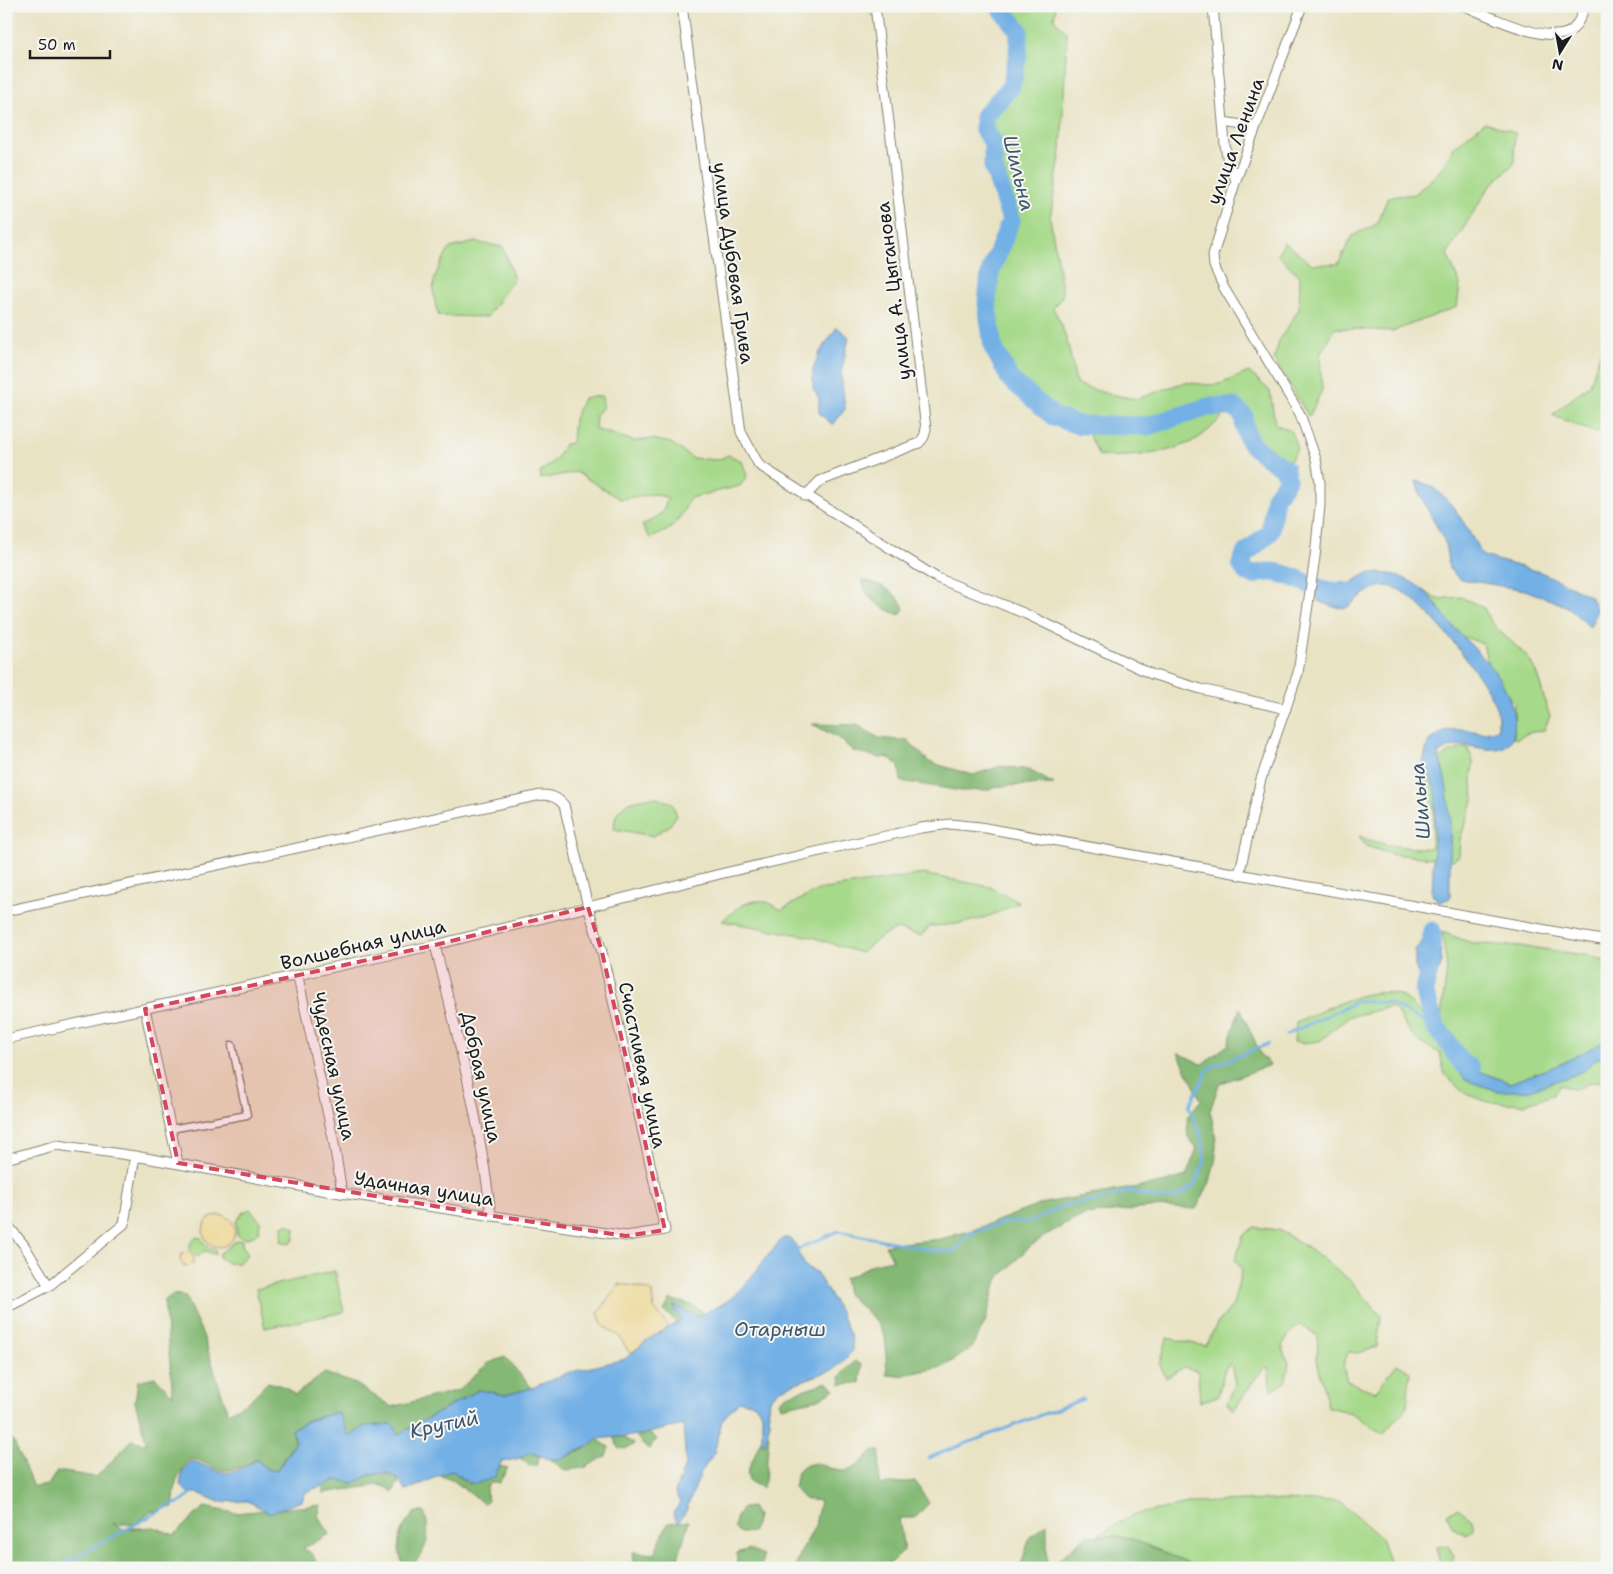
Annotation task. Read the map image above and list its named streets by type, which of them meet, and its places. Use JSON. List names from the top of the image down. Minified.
{"streets":{"street":["улица Ленина","улица Дубовая Грива","улица А. Цыганова","Волшебная улица","Счастливая улица","Чудесная улица","Добрая улица","Удачная улица"]},"crossings":[["улица Ленина","улица Дубовая Грива"],["улица Ленина","Волшебная улица"],["улица Дубовая Грива","улица А. Цыганова"],["Волшебная улица","Счастливая улица"],["Волшебная улица","Чудесная улица"],["Волшебная улица","Добрая улица"],["Счастливая улица","Удачная улица"],["Чудесная улица","Удачная улица"],["Добрая улица","Удачная улица"]],"water":["Шильна","Отарныш","Крутий"],"scale_bar":"50 m","north":"bottom"}
